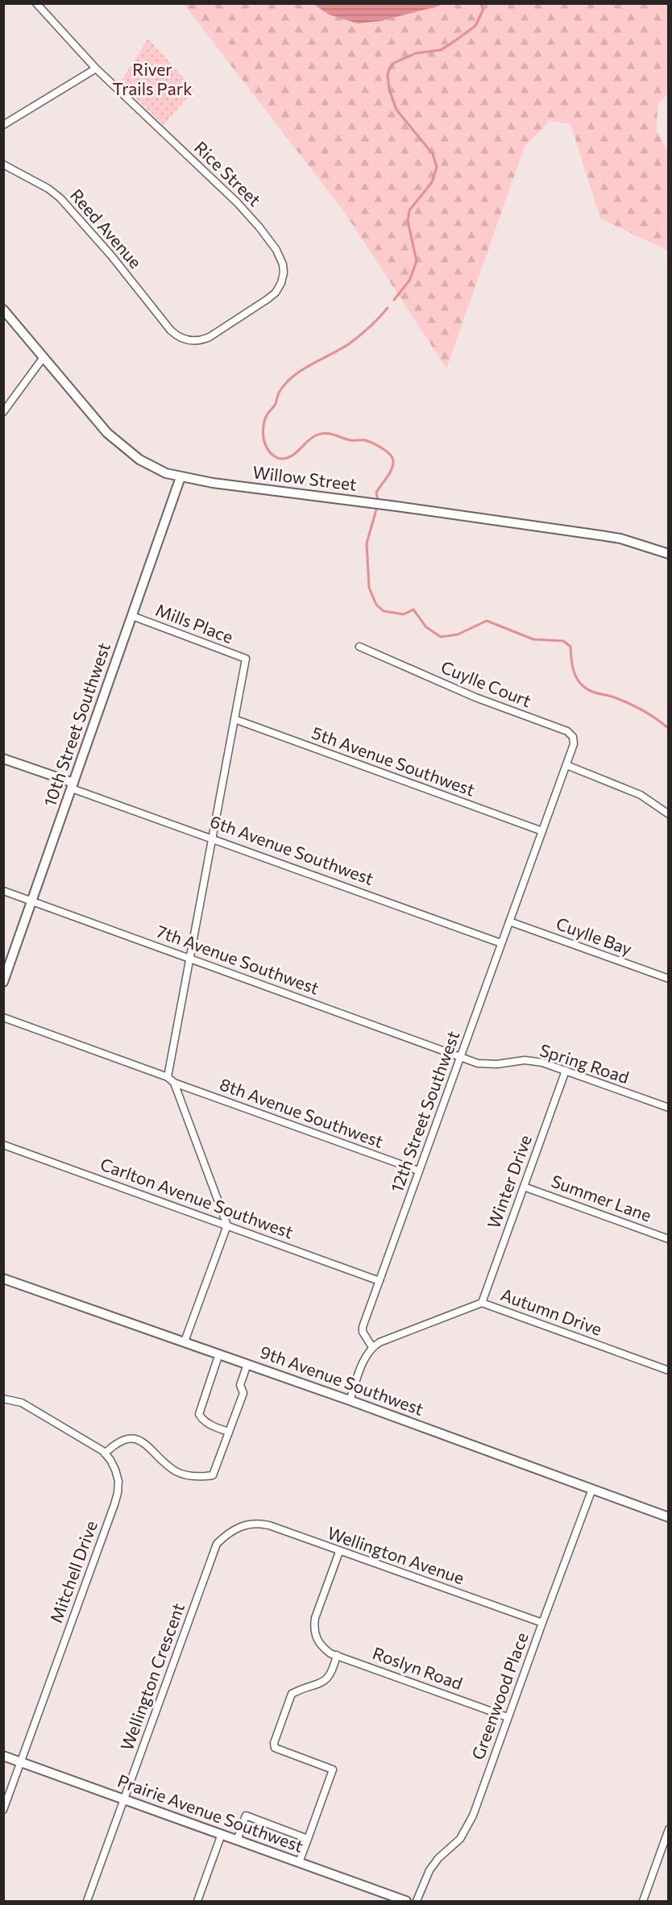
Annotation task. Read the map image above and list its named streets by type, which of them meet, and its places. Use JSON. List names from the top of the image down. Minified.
{"streets":{"street":["Rice Street","Reed Avenue","Willow Street","Mills Place","Cuylle Court","10th Street Southwest","5th Avenue Southwest","6th Avenue Southwest","Cuylle Bay","7th Avenue Southwest","Spring Road","12th Street Southwest","8th Avenue Southwest","Winter Drive","Carlton Avenue Southwest","Summer Lane","Autumn Drive","9th Avenue Southwest","Wellington Avenue","Mitchell Drive","Roslyn Road","Wellington Crescent","Greenwood Place","Prairie Avenue Southwest"]},"crossings":[["Rice Street","Reed Avenue"],["Willow Street","10th Street Southwest"],["Mills Place","10th Street Southwest"],["Mills Place","5th Avenue Southwest"],["10th Street Southwest","6th Avenue Southwest"],["10th Street Southwest","7th Avenue Southwest"],["5th Avenue Southwest","12th Street Southwest"],["6th Avenue Southwest","12th Street Southwest"],["Cuylle Bay","12th Street Southwest"],["7th Avenue Southwest","Spring Road"],["7th Avenue Southwest","12th Street Southwest"],["Spring Road","12th Street Southwest"],["Spring Road","Winter Drive"],["12th Street Southwest","8th Avenue Southwest"],["12th Street Southwest","Carlton Avenue Southwest"],["12th Street Southwest","Autumn Drive"],["Winter Drive","Summer Lane"],["Winter Drive","Autumn Drive"],["9th Avenue Southwest","Greenwood Place"],["Wellington Avenue","Roslyn Road"],["Wellington Avenue","Wellington Crescent"],["Wellington Avenue","Greenwood Place"],["Mitchell Drive","Prairie Avenue Southwest"],["Roslyn Road","Greenwood Place"],["Wellington Crescent","Prairie Avenue Southwest"]],"parks":["River Trails Park"]}
